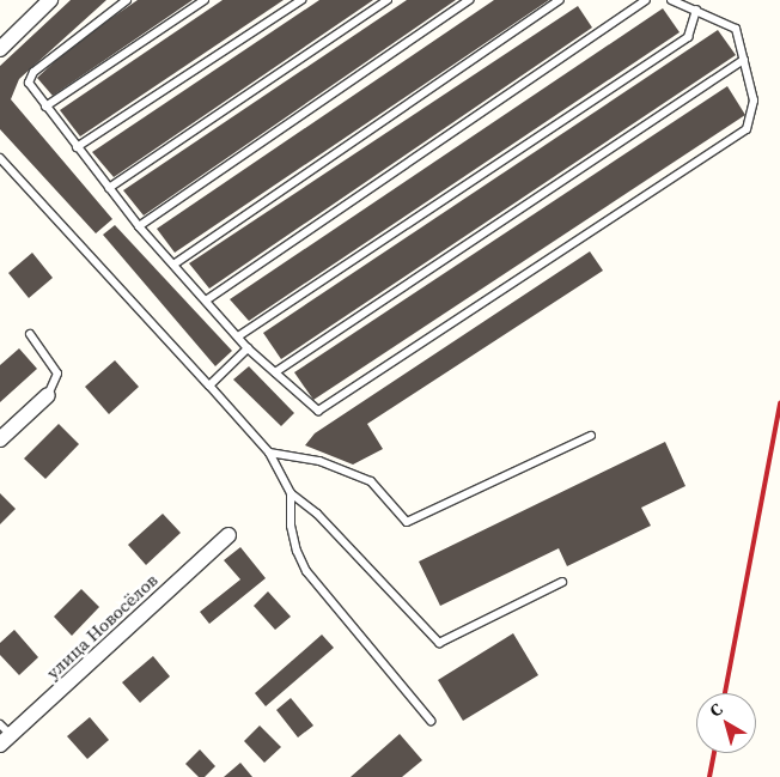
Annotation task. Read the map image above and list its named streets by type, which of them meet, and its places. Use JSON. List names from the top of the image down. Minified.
{"streets":{"street":["улица Новосёлов"]},"north":"top left"}
